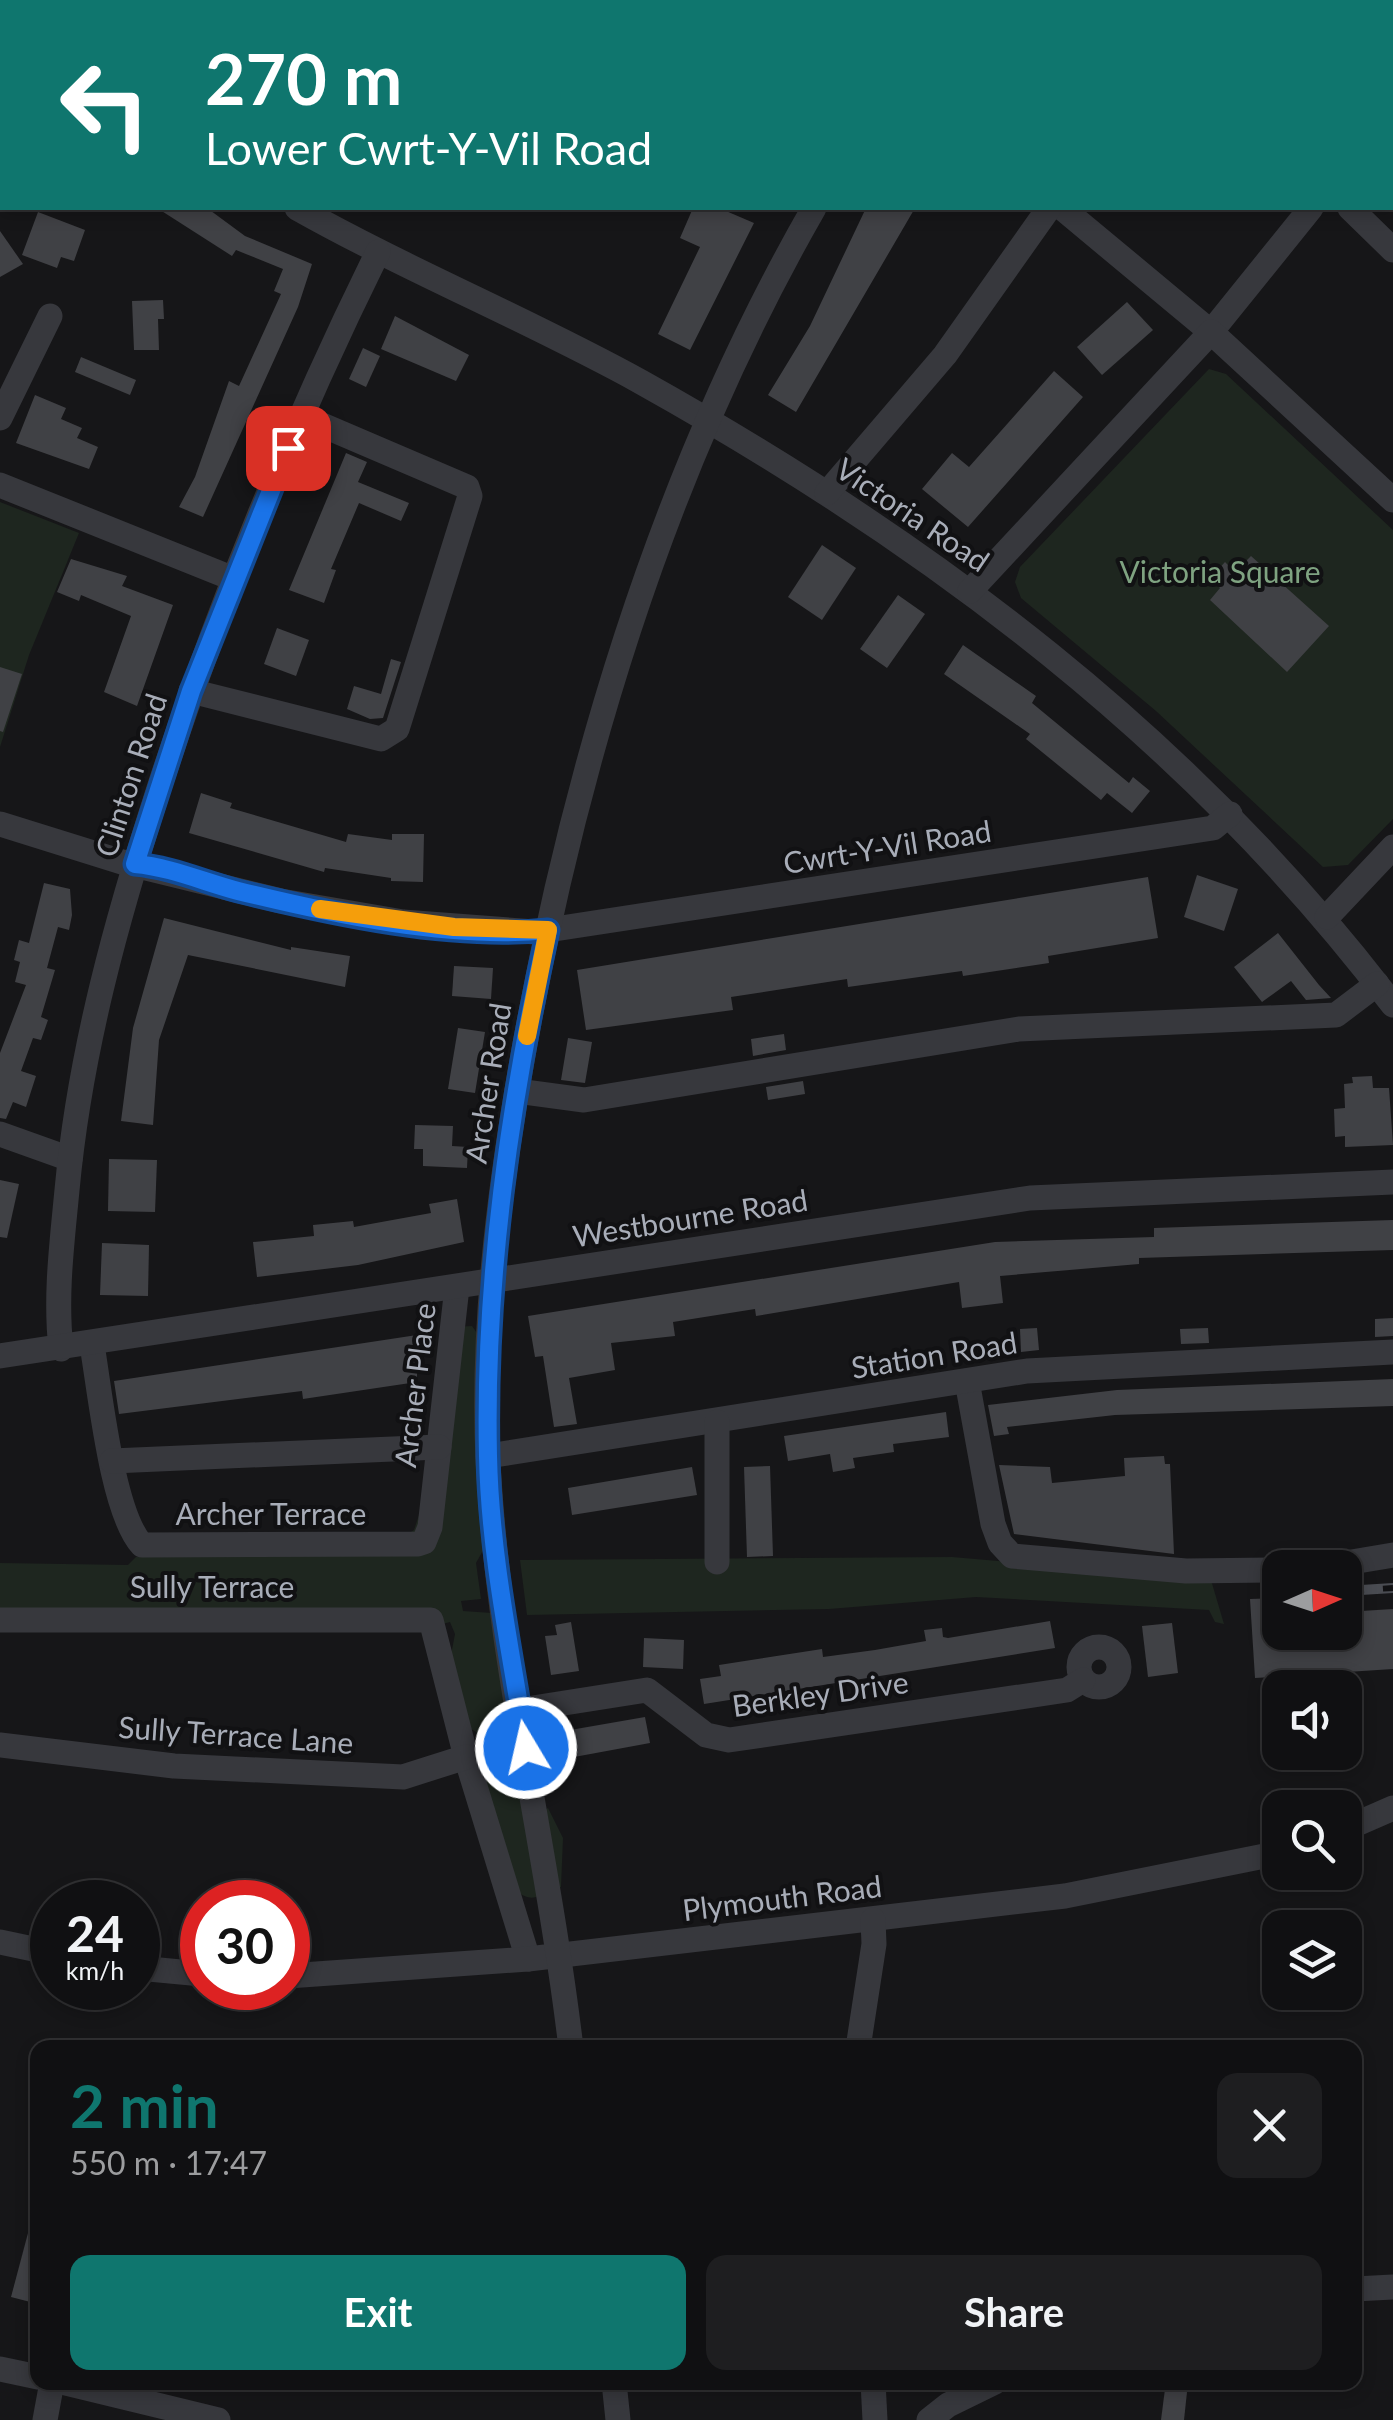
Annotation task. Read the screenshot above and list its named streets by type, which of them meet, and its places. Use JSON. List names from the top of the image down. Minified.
{"streets":{"street":["Victoria Road","Clinton Road","Cwrt-Y-Vil Road","Archer Road","Westbourne Road","Station Road","Archer Place","Archer Terrace","Sully Terrace","Berkley Drive","Sully Terrace Lane","Plymouth Road"]},"crossings":[["Victoria Road","Clinton Road"],["Victoria Road","Cwrt-Y-Vil Road"],["Victoria Road","Archer Road"],["Clinton Road","Cwrt-Y-Vil Road"],["Clinton Road","Westbourne Road"],["Cwrt-Y-Vil Road","Archer Road"],["Archer Road","Westbourne Road"],["Archer Road","Station Road"],["Archer Road","Berkley Drive"],["Archer Road","Plymouth Road"],["Westbourne Road","Archer Place"],["Archer Place","Archer Terrace"],["Sully Terrace","Sully Terrace Lane"]],"parks":["Victoria Square"],"north":"right","page":{"turn":["270 m","Lower Cwrt-Y-Vil Road"],"speed":"24 km/h","limit":"30","heading":["2 min","550 m · 17:47"],"buttons":["Exit","Share"]}}
